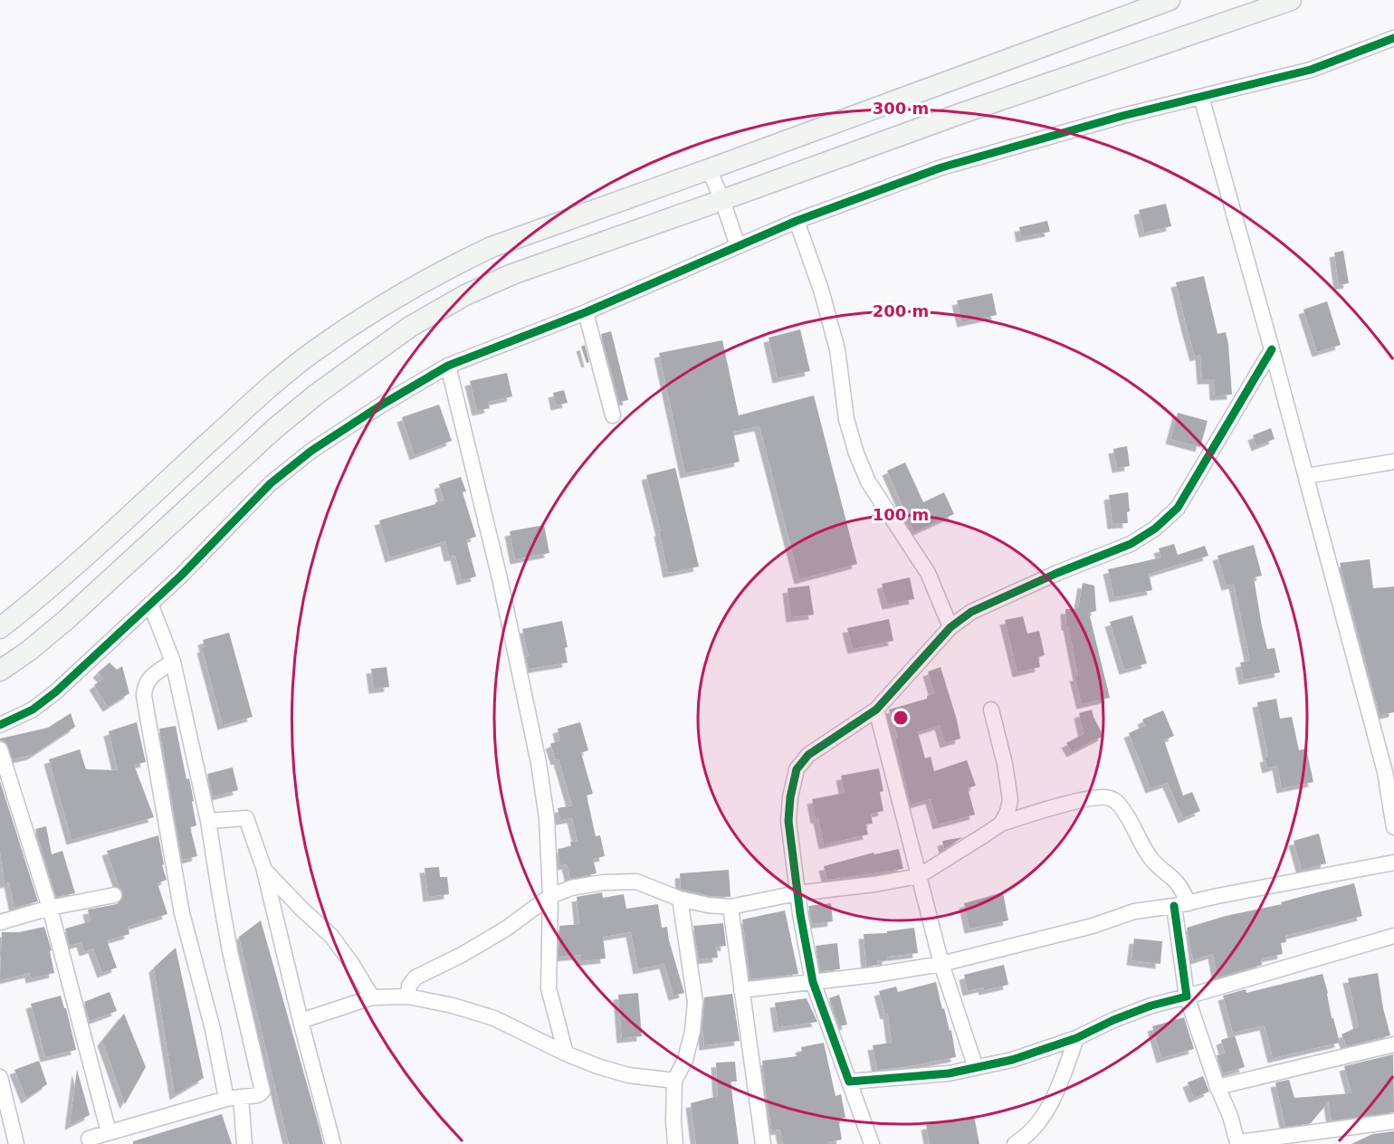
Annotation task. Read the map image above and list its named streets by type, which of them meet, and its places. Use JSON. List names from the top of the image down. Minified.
{"rings":["300 m","200 m","100 m"]}
